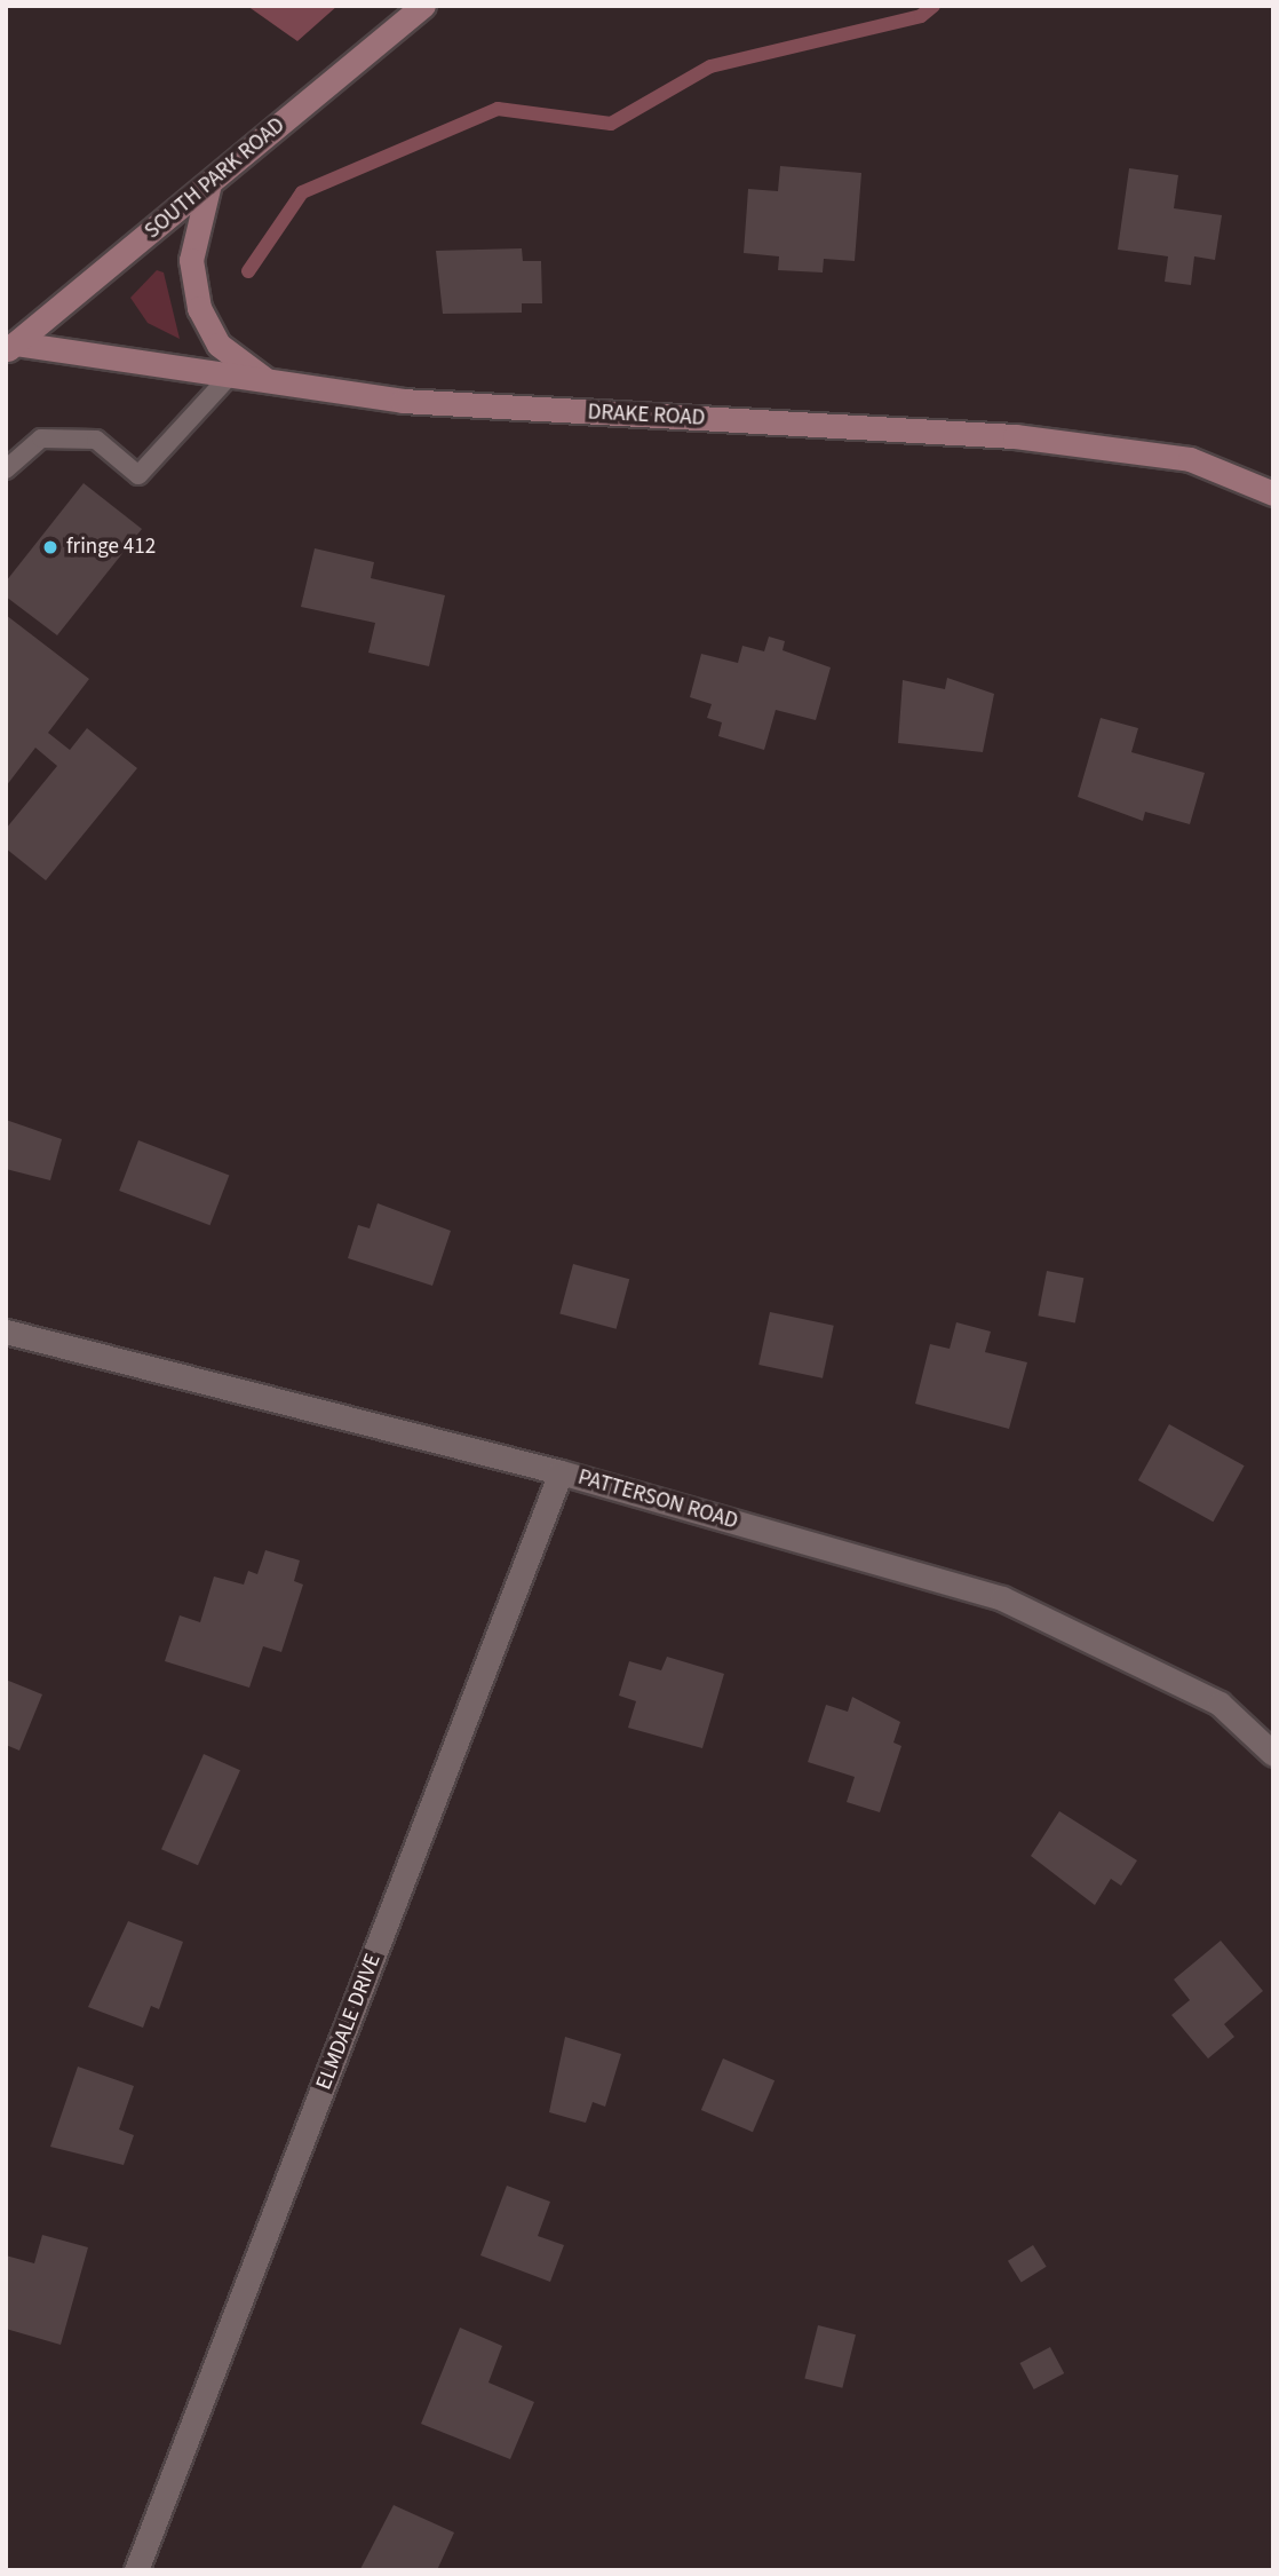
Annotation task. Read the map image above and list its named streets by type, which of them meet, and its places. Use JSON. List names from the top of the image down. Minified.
{"streets":{"street":["SOUTH PARK ROAD","DRAKE ROAD","PATTERSON ROAD","ELMDALE DRIVE"]},"crossings":[["SOUTH PARK ROAD","DRAKE ROAD"],["PATTERSON ROAD","ELMDALE DRIVE"]],"places":["fringe 412"]}
